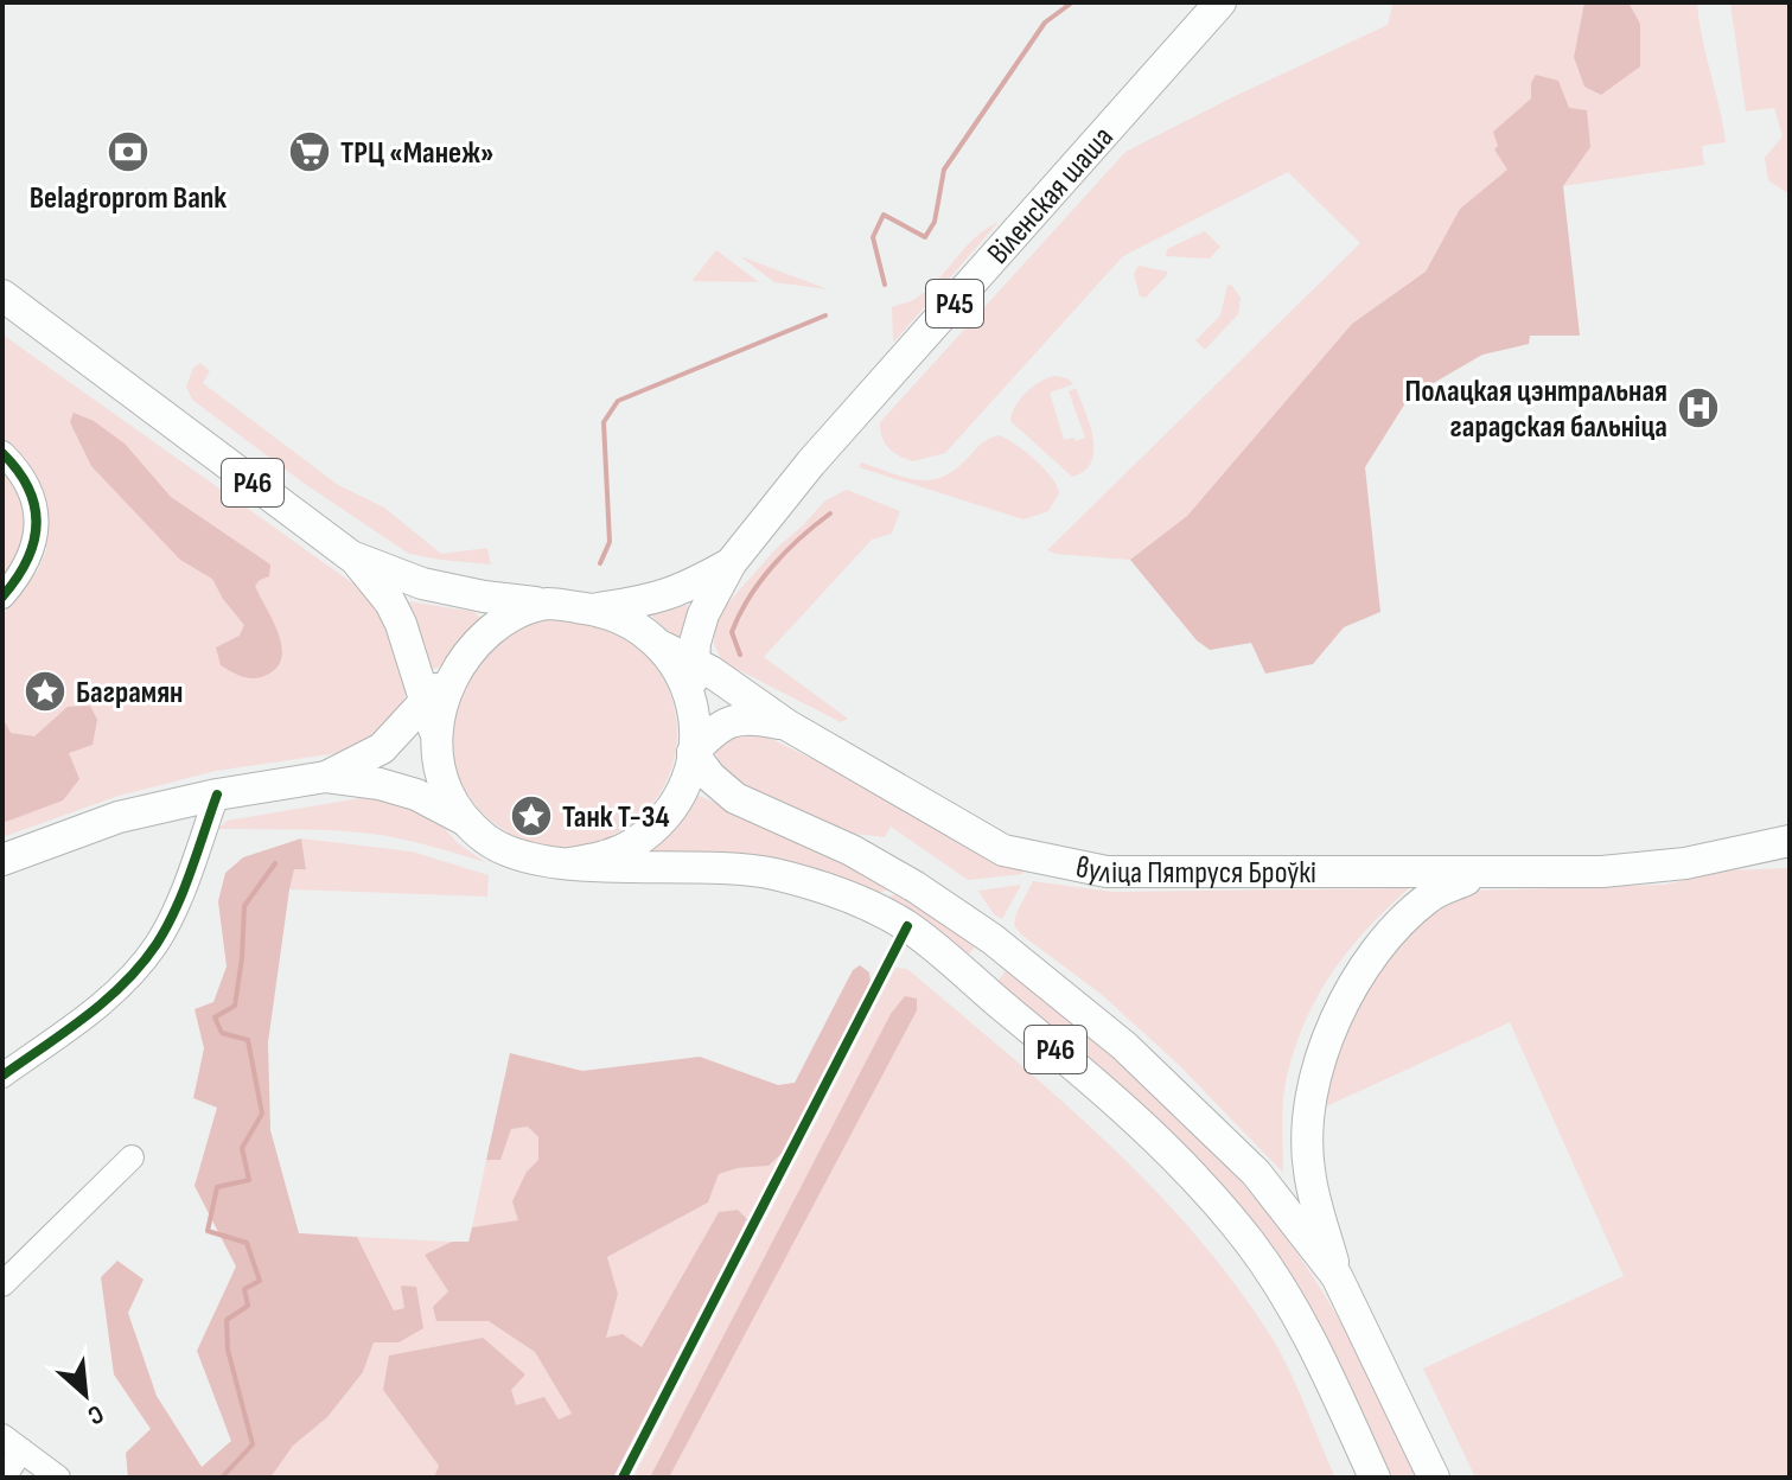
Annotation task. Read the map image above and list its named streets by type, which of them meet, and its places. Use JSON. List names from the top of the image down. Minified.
{"streets":{"main road":["Віленская шаша","Р45","Р46","вуліца Пятруся Броўкі"]},"crossings":[["Віленская шаша","Р45"],["Р45","Р46"],["Р45","вуліца Пятруся Броўкі"],["Р46","вуліца Пятруся Броўкі"]],"places":{"bank":["Belagroprom Bank"],"supermarket":["ТРЦ «Манеж»"],"hospital":["Полацкая цэнтральная гарадская бальніца"],"place":["Баграмян","Танк Т-34"]},"north":"bottom right"}
